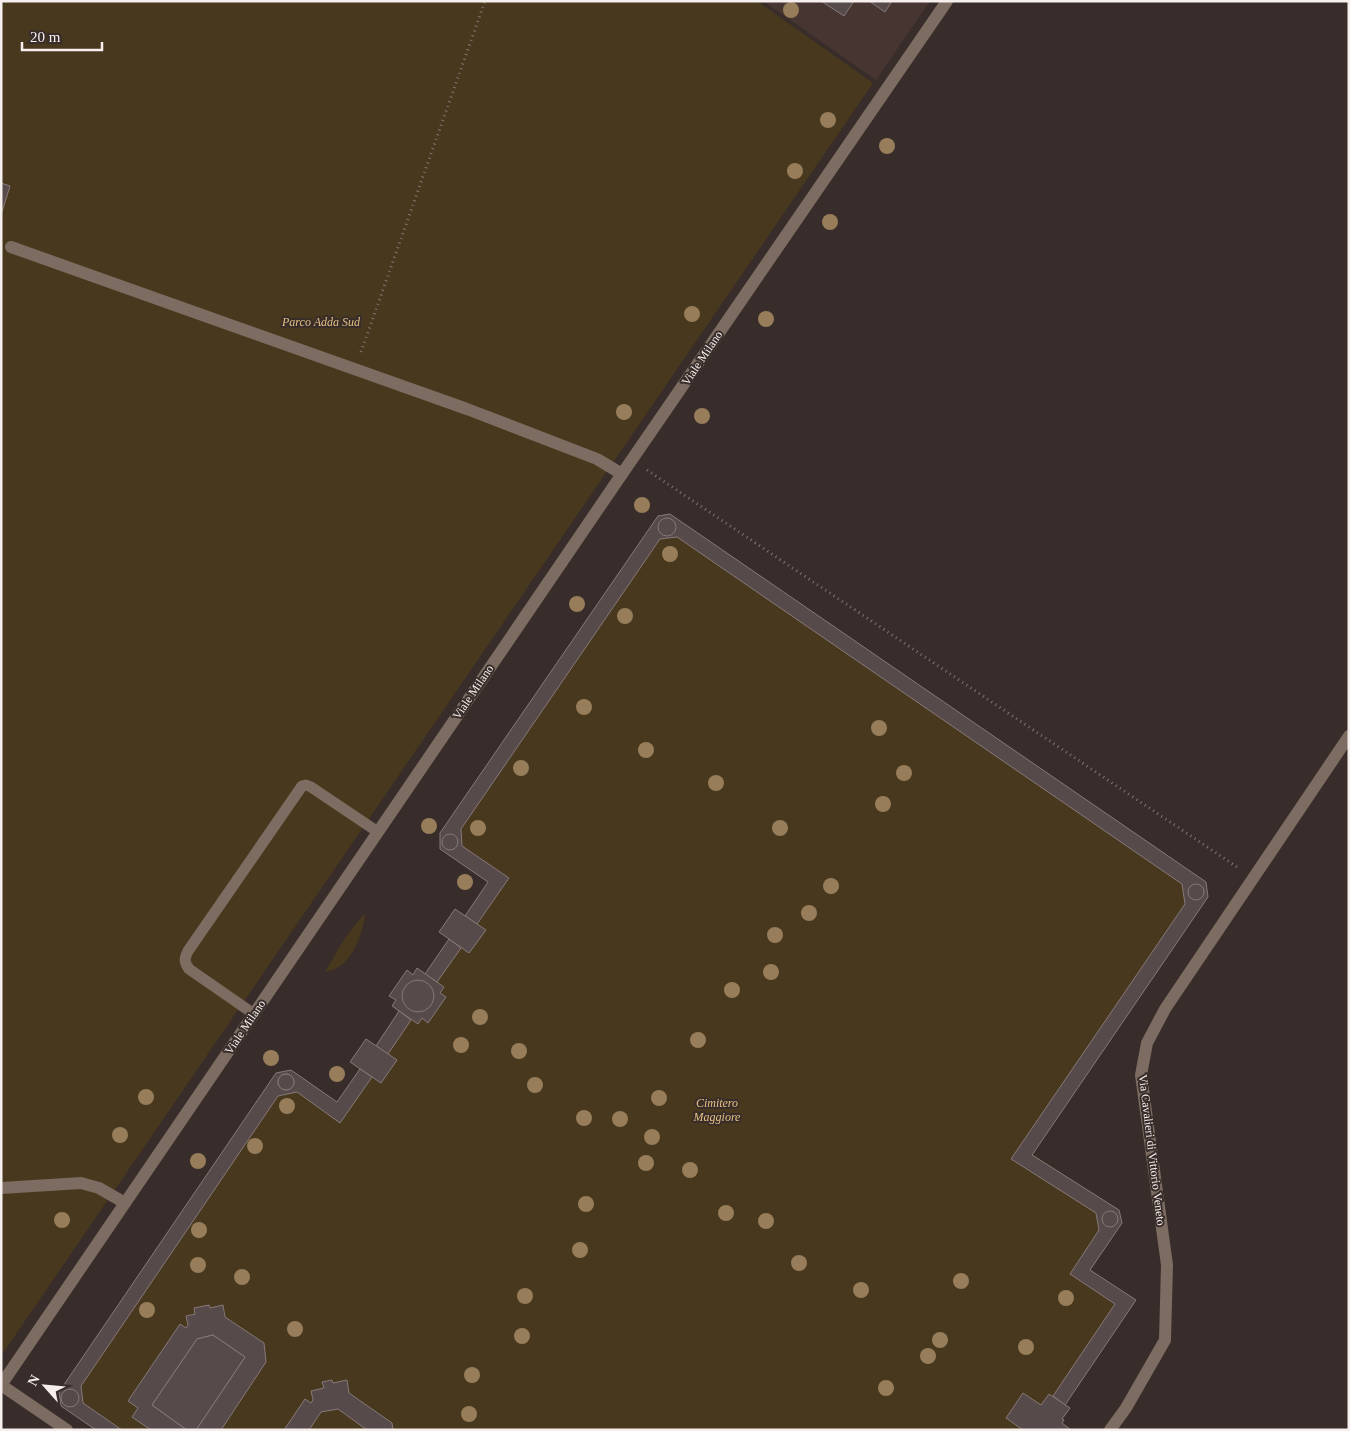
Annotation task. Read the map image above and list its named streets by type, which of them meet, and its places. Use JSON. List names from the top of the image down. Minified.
{"streets":{"street":["Viale Milano","Via Cavalieri di Vittorio Veneto"]},"parks":["Parco Adda Sud","Cimitero Maggiore"],"scale_bar":"20 m","north":"top left"}
